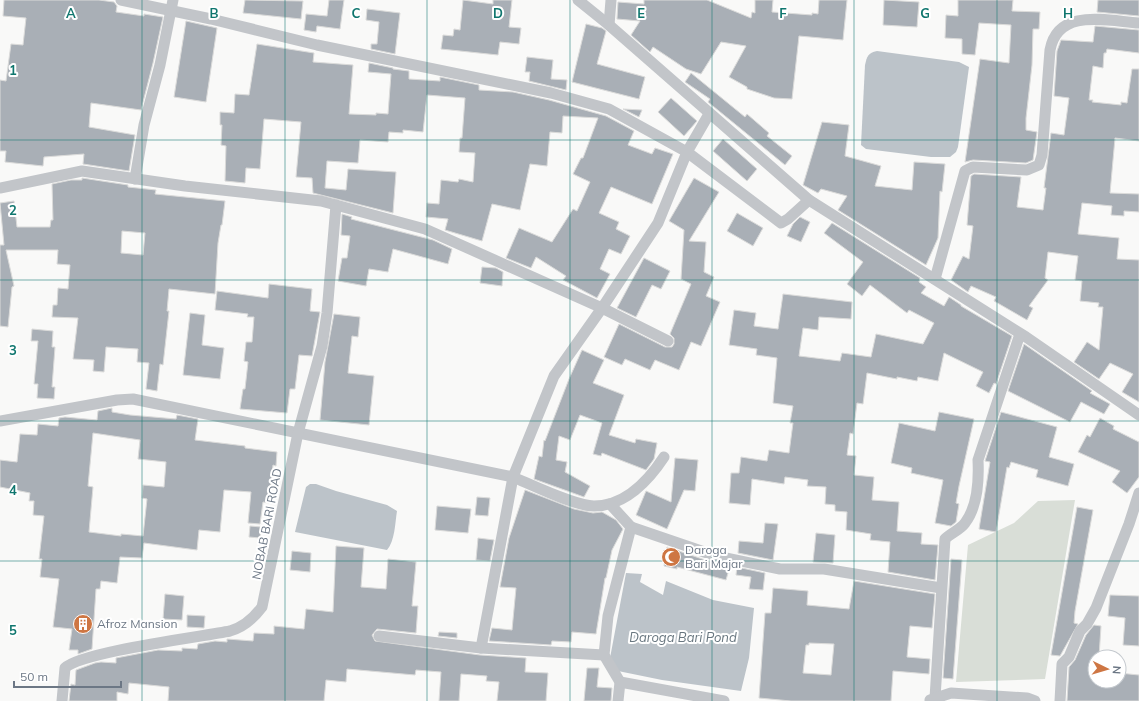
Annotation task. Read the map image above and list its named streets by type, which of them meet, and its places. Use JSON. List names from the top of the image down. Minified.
{"streets":{"street":["NOBAB BARI ROAD"]},"water":["Daroga Bari Pond"],"places":{"mosque":["Daroga Bari Majar"],"building":["Afroz Mansion"]},"scale_bar":"50 m","north":"right","grid":{"columns":["A","B","C","D","E","F","G","H"],"rows":["1","2","3","4","5"]}}
